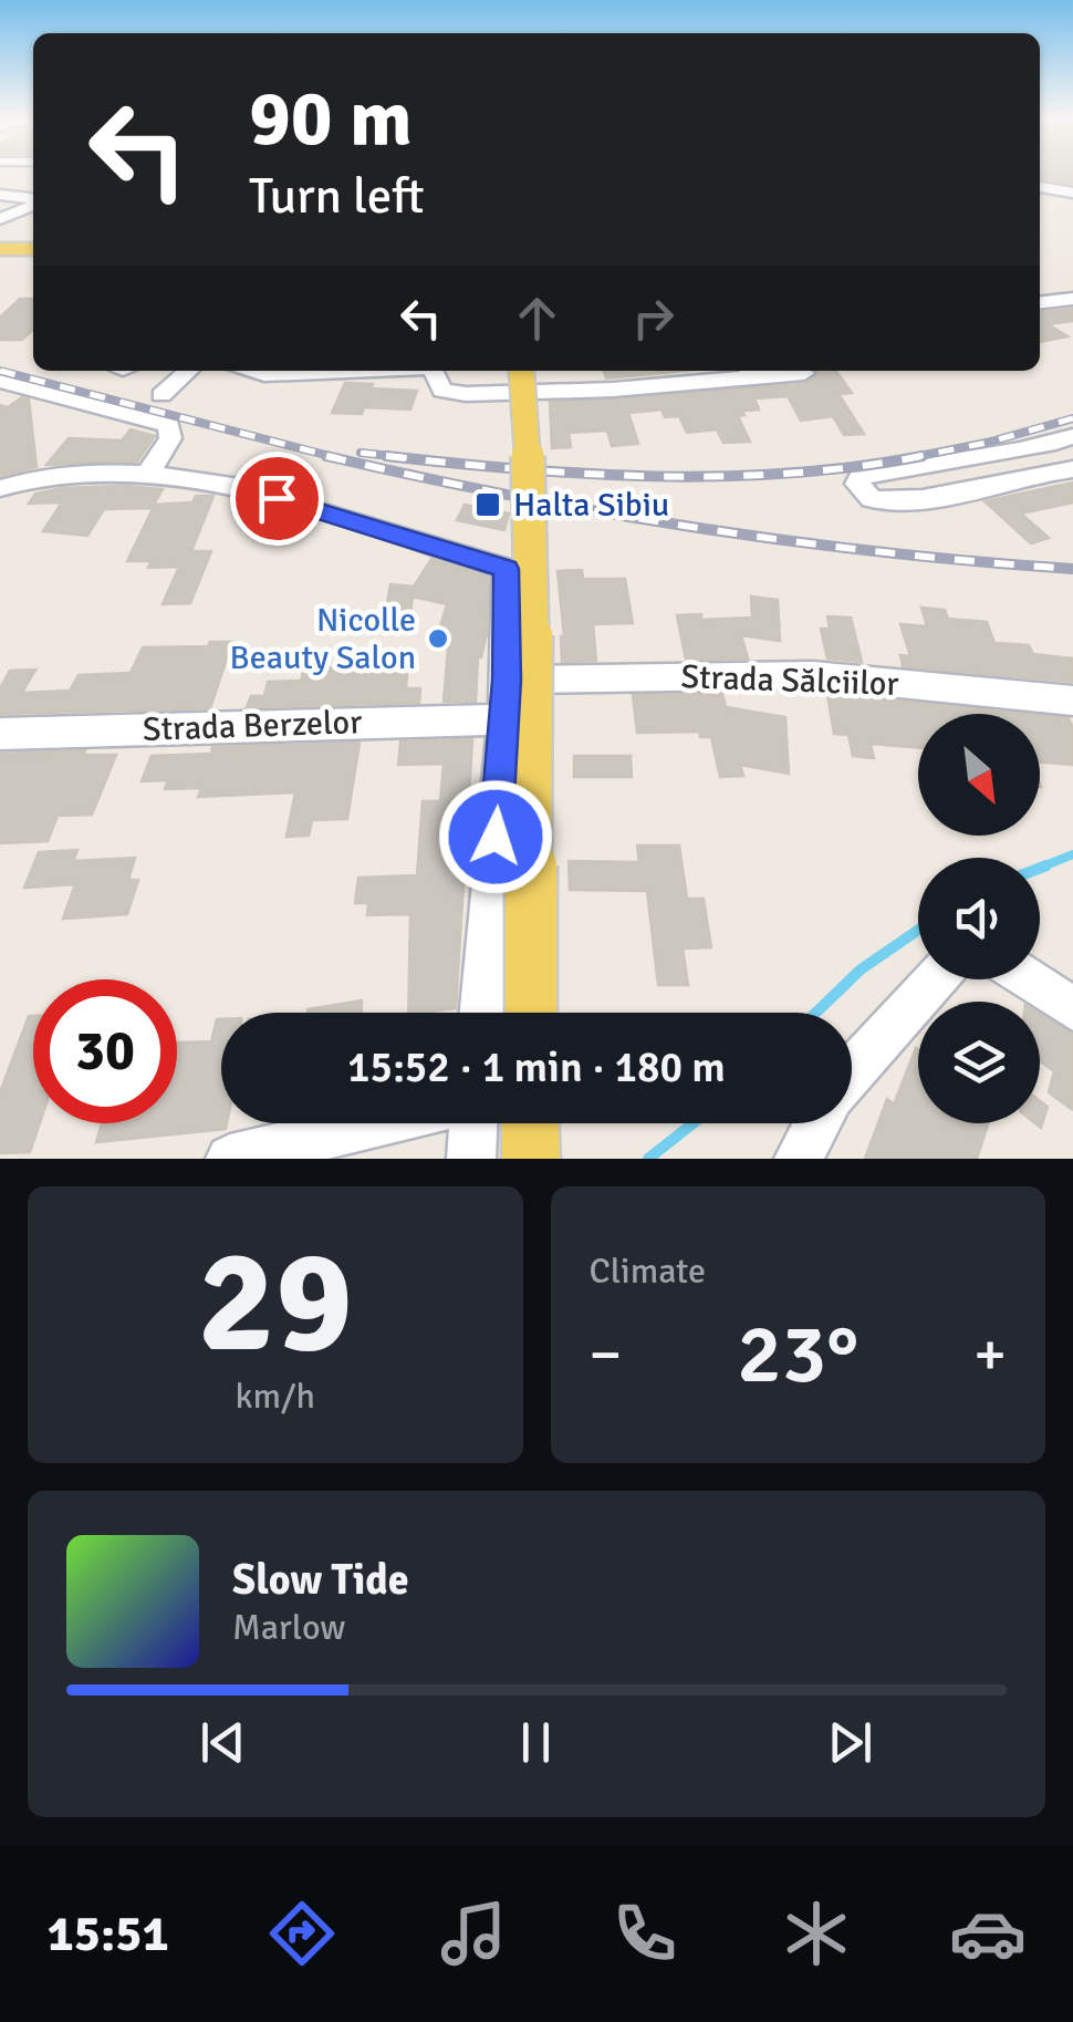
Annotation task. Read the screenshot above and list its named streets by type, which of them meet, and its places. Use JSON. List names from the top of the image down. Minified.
{"streets":{"street":["Strada Sălciilor","Strada Berzelor"]},"places":{"transit":["Halta Sibiu"],"other":["Nicolle Beauty Salon"]},"north":"bottom right","page":{"turn":["90 m","Turn left"],"limit":"30","trip":"15:52 · 1 min · 180 m","tile":[["29","km/h"],"Climate"],"heat":["−","23°","+"],"song":["Slow Tide","Marlow"],"tabs":"15:51"}}
